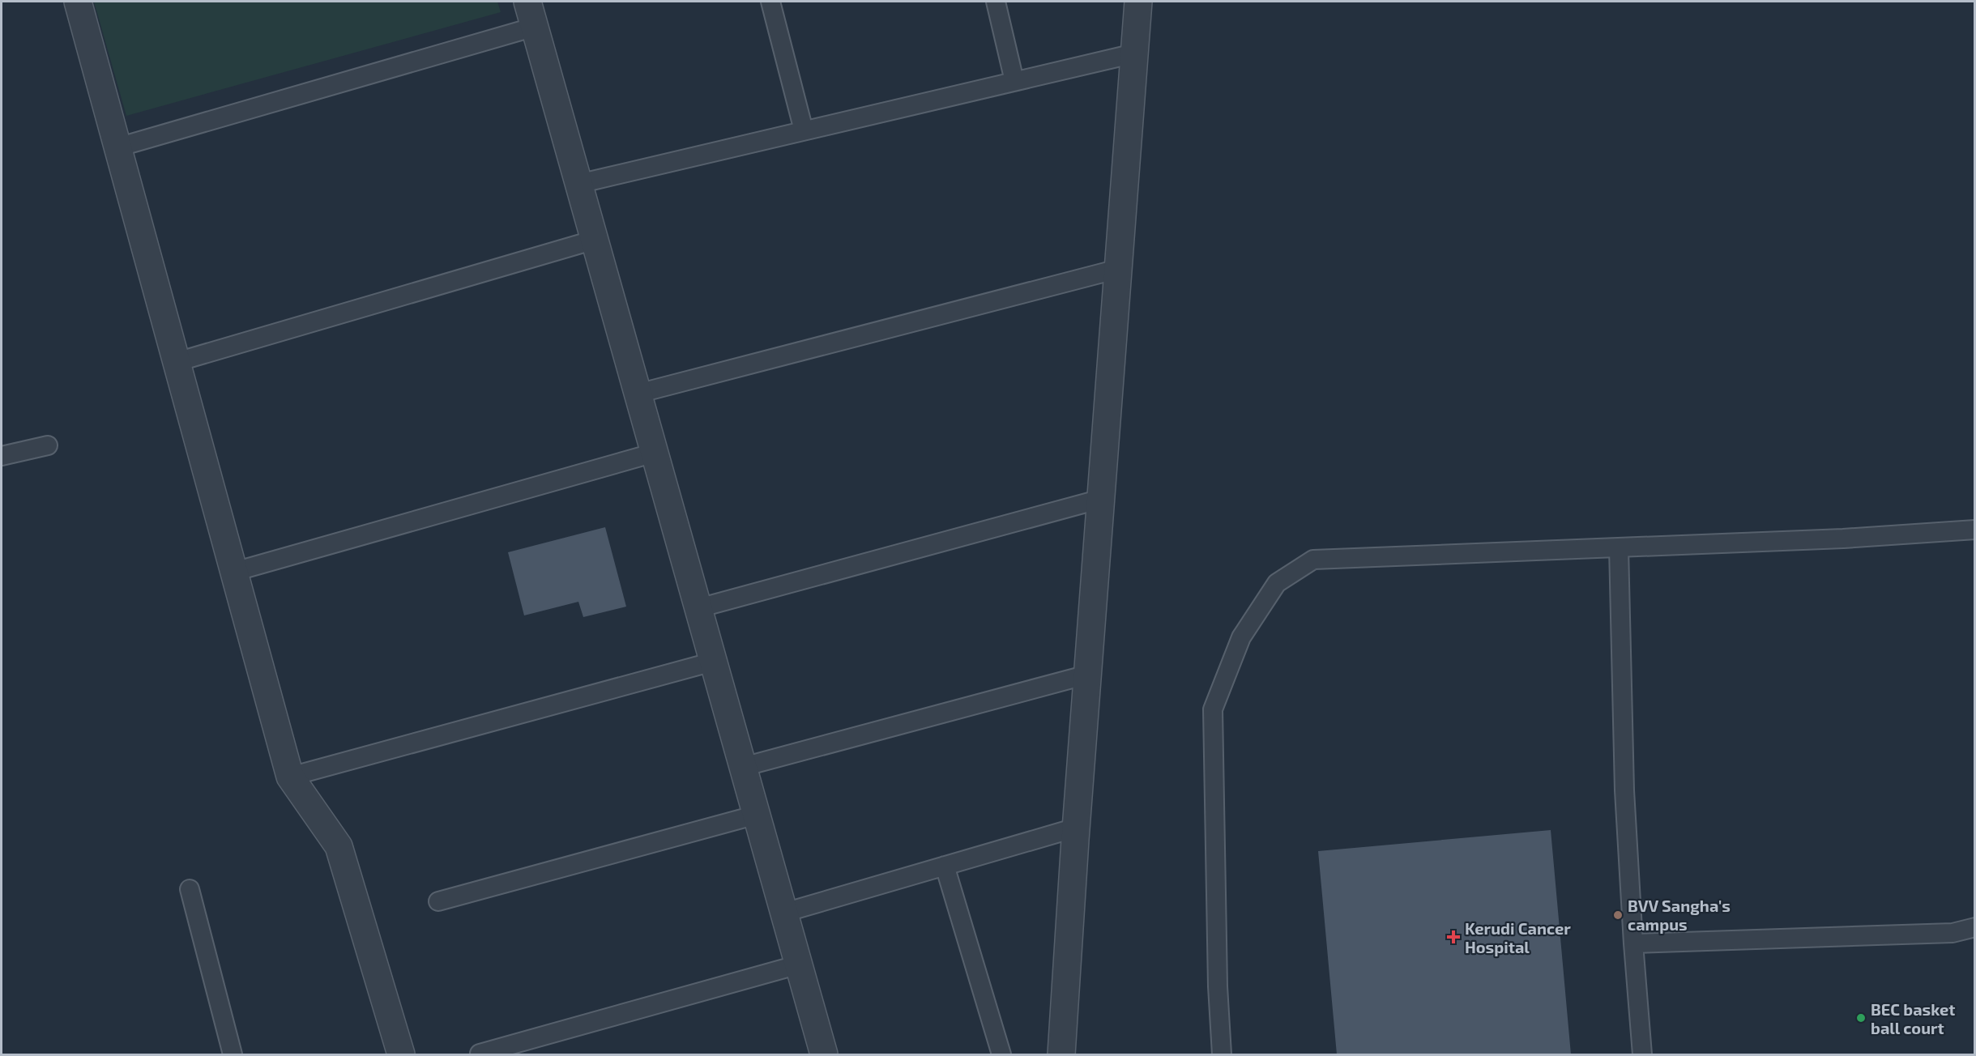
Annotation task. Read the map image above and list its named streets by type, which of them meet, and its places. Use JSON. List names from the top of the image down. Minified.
{"places":{"other":["BVV Sangha's campus","BEC basket ball court"],"health":["Kerudi Cancer Hospital"]}}
